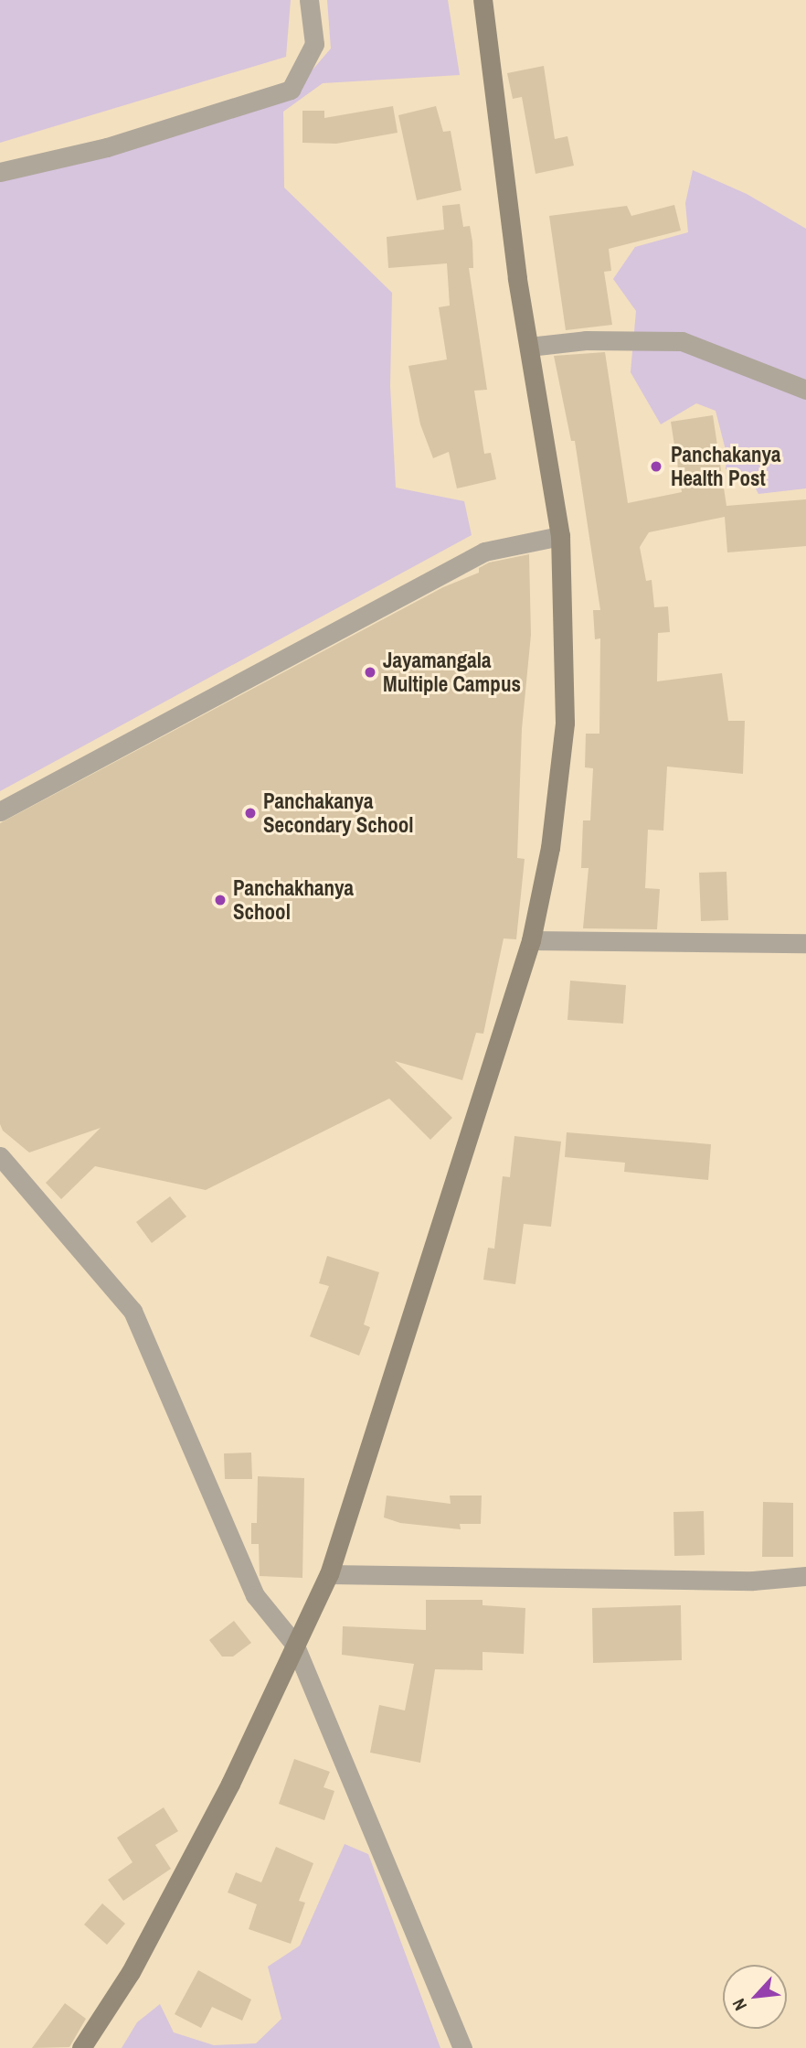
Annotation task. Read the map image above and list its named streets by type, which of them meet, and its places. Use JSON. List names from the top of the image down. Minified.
{"places":["Panchakanya Health Post","Jayamangala Multiple Campus","Panchakanya Secondary School","Panchakhanya School"],"north":"bottom left"}
